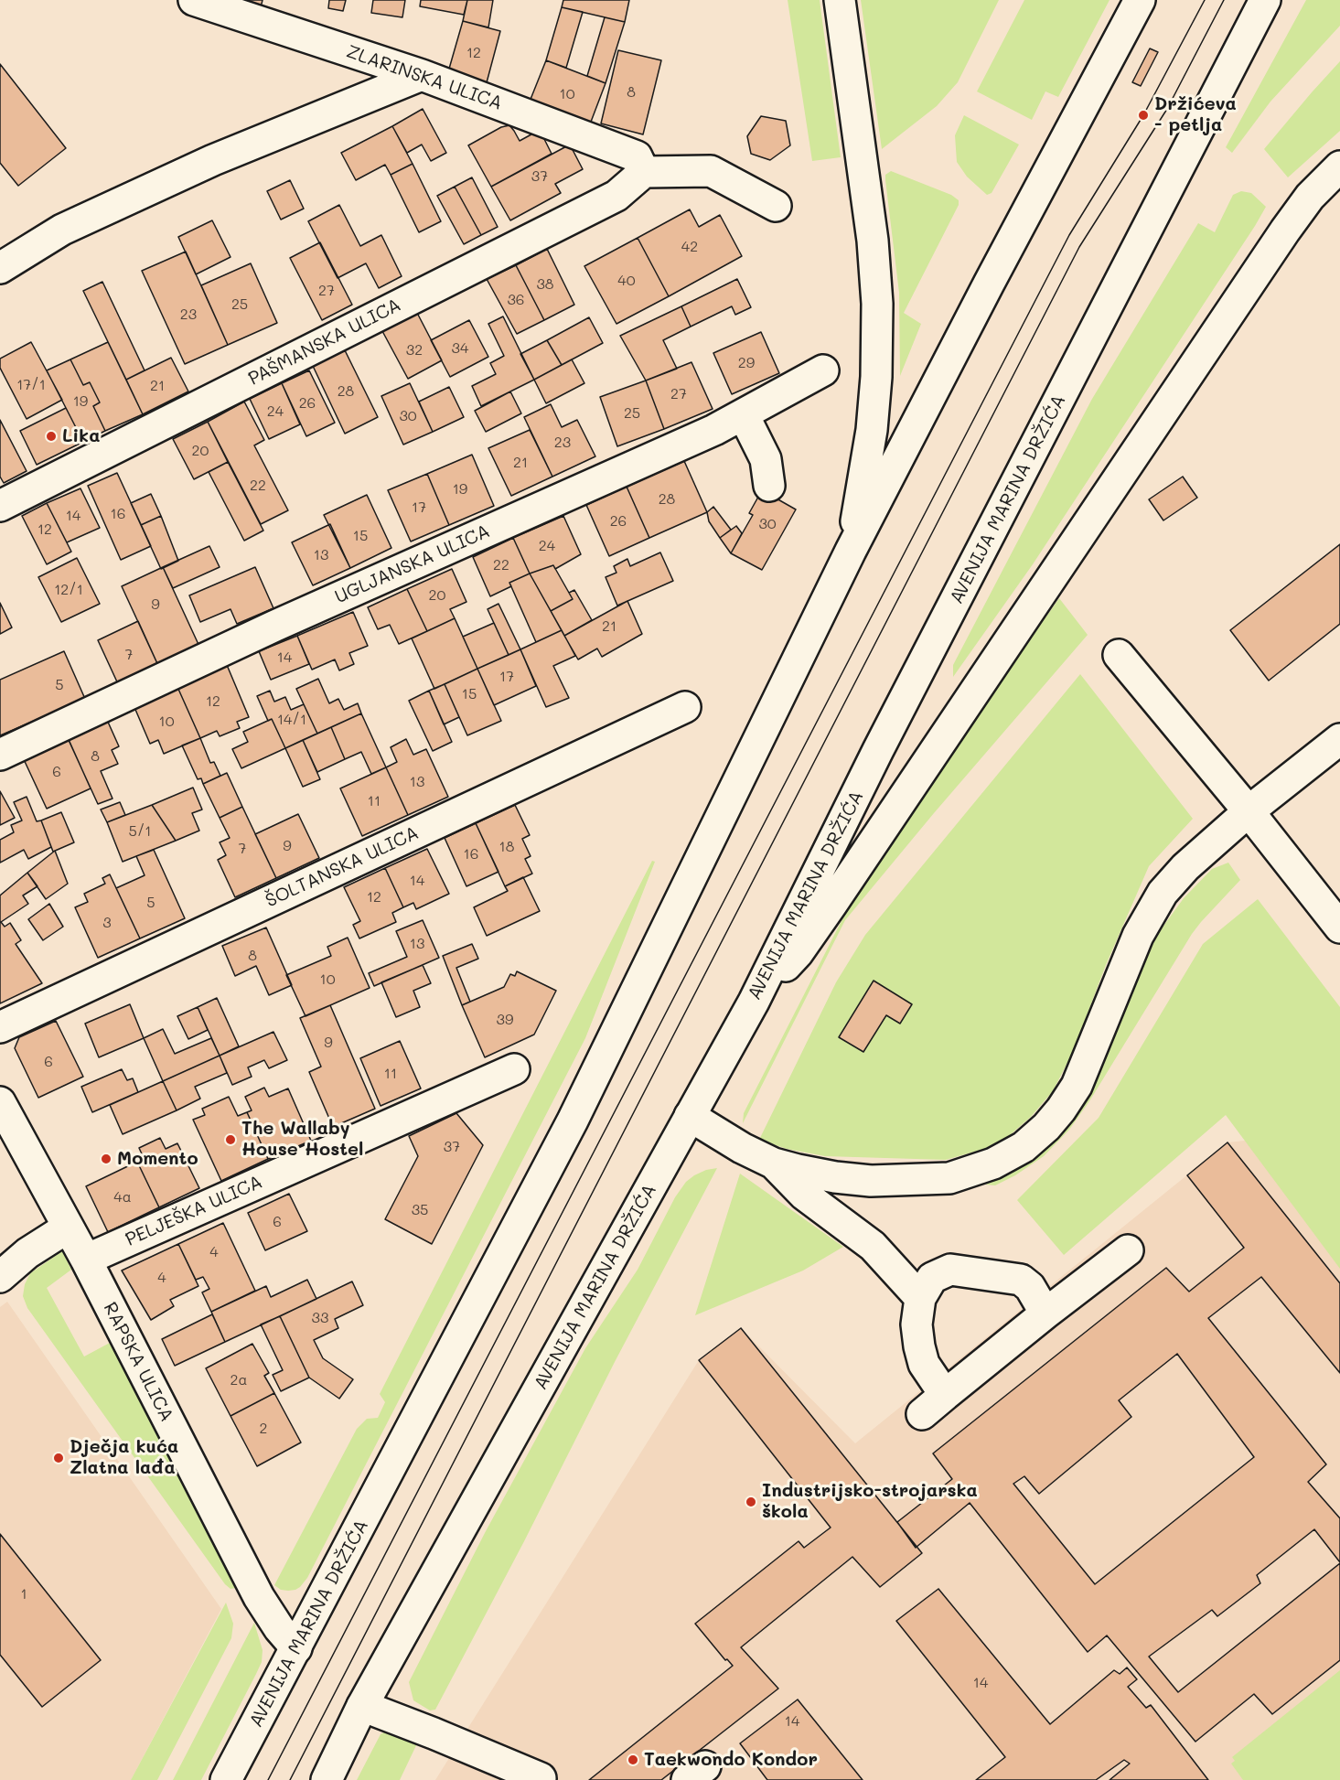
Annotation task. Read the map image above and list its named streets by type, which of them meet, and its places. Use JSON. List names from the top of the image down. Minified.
{"streets":{"main road":["ZLARINSKA ULICA","PAŠMANSKA ULICA","AVENIJA MARINA DRŽIĆA","UGLJANSKA ULICA","ŠOLTANSKA ULICA","PELJEŠKA ULICA","RAPSKA ULICA"]},"crossings":[["ZLARINSKA ULICA","PAŠMANSKA ULICA"],["AVENIJA MARINA DRŽIĆA","RAPSKA ULICA"],["PELJEŠKA ULICA","RAPSKA ULICA"]],"places":["Držićeva - petlja","Lika","The Wallaby House Hostel","Momento","Dječja kuća Zlatna lađa","Industrijsko-strojarska škola","Taekwondo Kondor"],"house_numbers":["12","8","10","37","42","40","38","27","36","25","23","34","32","29","17/1","21","28","27","19","26","24","25","30","23","20","21","22","19","28","17","16","14","26","30","12","15","24","13","22","12/1","20","9","21","7","14","17","5","15","12","14/1","10","8","6","13","11","5/1","9","18","7","16","14","12","5","3","13","8","10","39","9","6","11","37","4a","35","6","4","4","33","2a","2","1","14","14"]}
